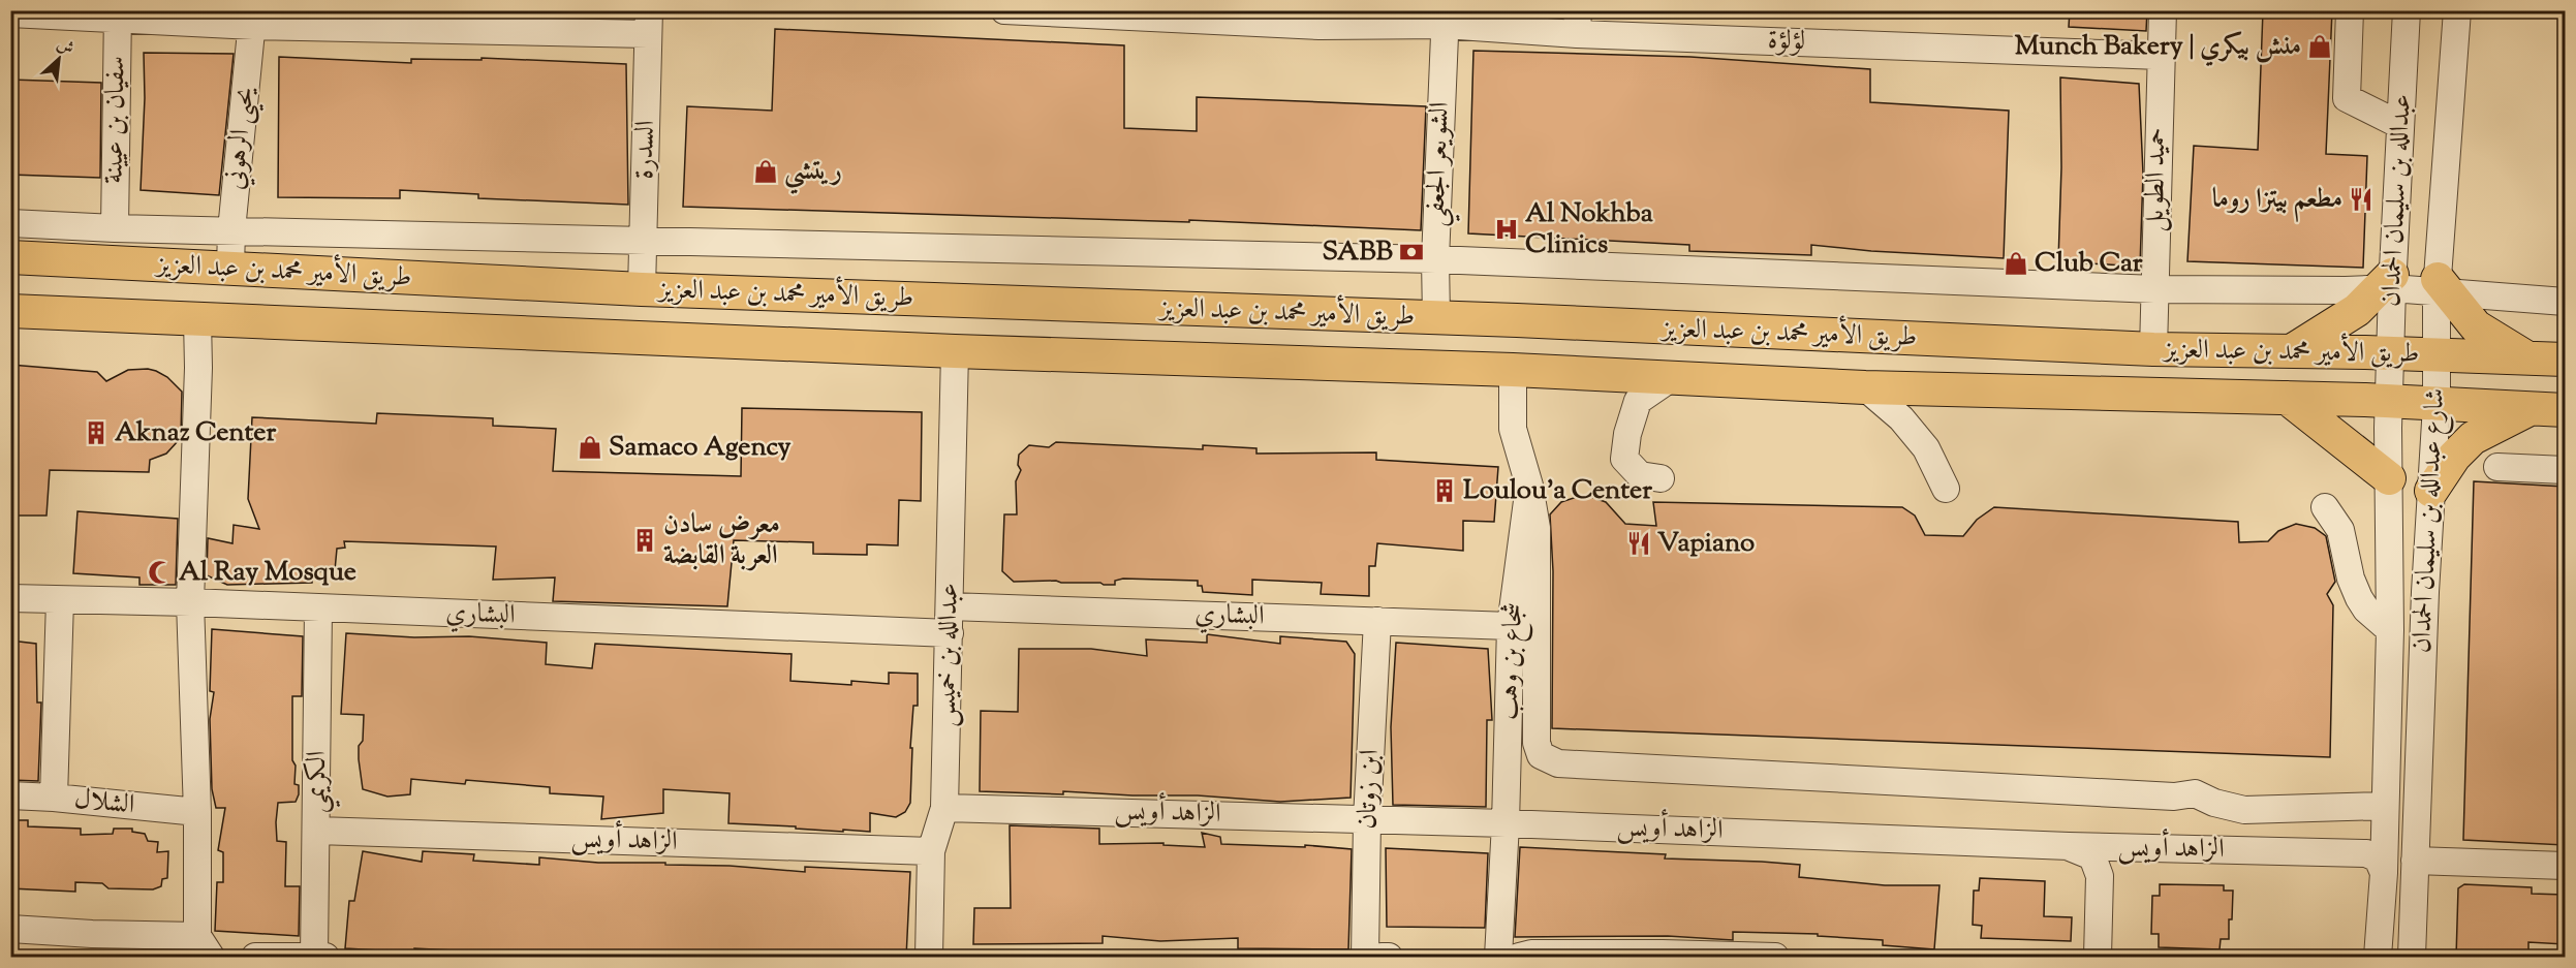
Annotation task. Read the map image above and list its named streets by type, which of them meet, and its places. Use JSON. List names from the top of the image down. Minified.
{"streets":{"main road":["طريق الأمير محمد بن عبد العزيز"],"street":["لؤلؤة","سفيان بن عيينة","يحيى الرهوني","السدرة","الشويعر الجعفي","حميد الطويل","عبدالله بن سليمان الحمدان","شارع عبدالله بن سليمان الحمدان","البشاري","عبدالله بن خميس","شجاع بن وهب","الكريمي","ابن زوتان","الشلال","الزاهد أويس"]},"crossings":[["لؤلؤة","الشويعر الجعفي"],["لؤلؤة","حميد الطويل"],["يحيى الرهوني","طريق الأمير محمد بن عبد العزيز"],["السدرة","طريق الأمير محمد بن عبد العزيز"],["الشويعر الجعفي","طريق الأمير محمد بن عبد العزيز"],["حميد الطويل","طريق الأمير محمد بن عبد العزيز"],["عبدالله بن سليمان الحمدان","طريق الأمير محمد بن عبد العزيز"],["عبدالله بن سليمان الحمدان","شارع عبدالله بن سليمان الحمدان"],["طريق الأمير محمد بن عبد العزيز","شارع عبدالله بن سليمان الحمدان"],["طريق الأمير محمد بن عبد العزيز","عبدالله بن خميس"],["طريق الأمير محمد بن عبد العزيز","شجاع بن وهب"],["شارع عبدالله بن سليمان الحمدان","الزاهد أويس"],["البشاري","عبدالله بن خميس"],["البشاري","شجاع بن وهب"],["البشاري","الكريمي"],["البشاري","ابن زوتان"],["عبدالله بن خميس","الزاهد أويس"],["شجاع بن وهب","الزاهد أويس"],["الكريمي","الزاهد أويس"],["ابن زوتان","الزاهد أويس"]],"places":{"shop":["Munch Bakery | منش بيكري","ريتشي","Club Car","Samaco Agency"],"restaurant":["مطعم بيتزا روما","Vapiano"],"hospital":["Al Nokhba Clinics"],"bank":["SABB"],"building":["Aknaz Center","Loulou'a Center","معرض سادن العربة القابضة"],"mosque":["Al Ray Mosque"]},"north":"top right"}
